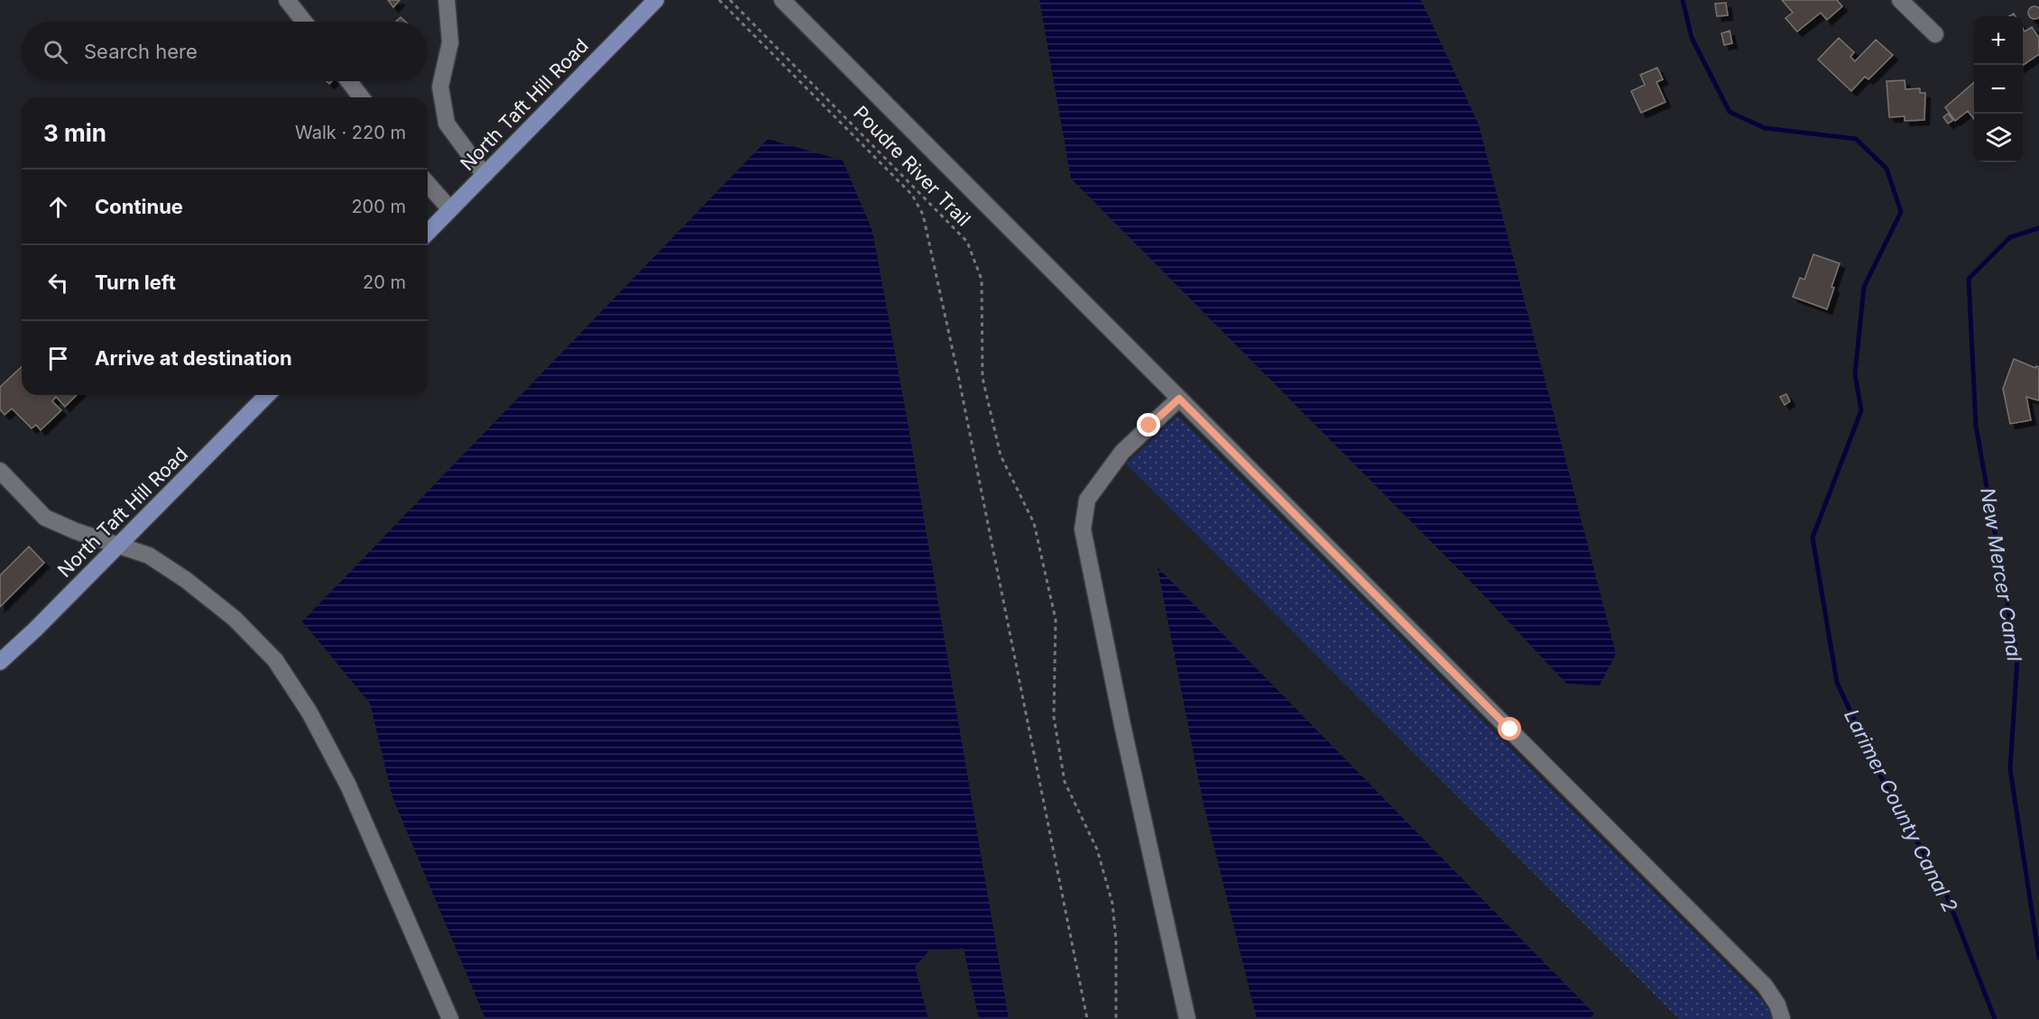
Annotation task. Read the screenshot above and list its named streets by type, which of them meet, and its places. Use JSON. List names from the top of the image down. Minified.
{"streets":{"main road":["North Taft Hill Road"],"path":["Poudre River Trail"]},"water":["New Mercer Canal","Larimer County Canal 2"],"page":{"map_buttons":["+","−"],"search":"Search here","heading":["3 min","Walk · 220 m"],"list":[["Continue","200 m"],["Turn left","20 m"],"Arrive at destination"]}}
